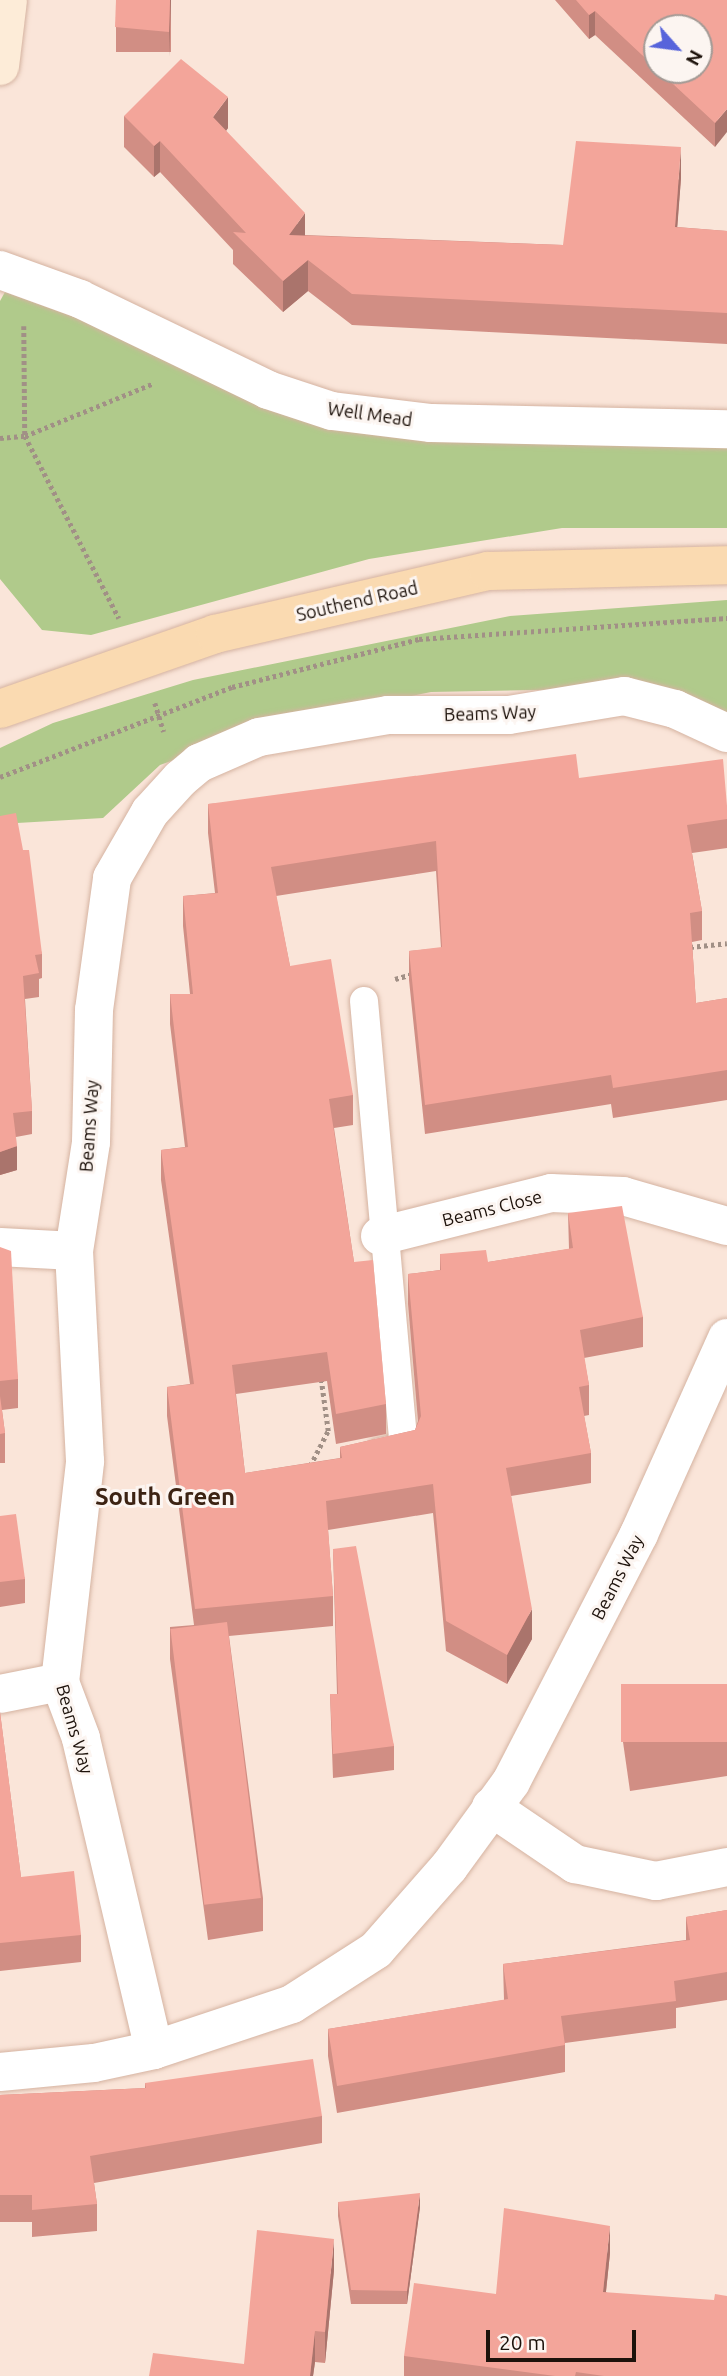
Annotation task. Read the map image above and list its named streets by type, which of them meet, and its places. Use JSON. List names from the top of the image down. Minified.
{"streets":{"main road":["Southend Road"],"street":["Well Mead","Beams Way","Beams Close"]},"districts":["South Green"],"scale_bar":"20 m","north":"bottom right"}
